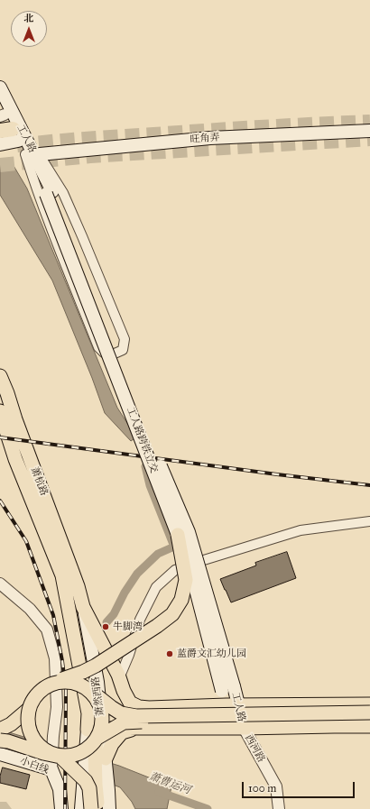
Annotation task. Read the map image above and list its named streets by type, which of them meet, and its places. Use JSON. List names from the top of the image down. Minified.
{"streets":{"main road":["工人路","旺角弄","工人路跨铁立交","萧杭路","萧然西路","小白线"],"street":["西河路"]},"crossings":[["工人路","旺角弄"],["工人路","工人路跨铁立交"],["工人路","西河路"],["萧杭路","萧然西路"]],"water":["萧曹运河"],"places":["牛脚湾","蓝爵文汇幼儿园"],"scale_bar":"100 m","north":"top"}
